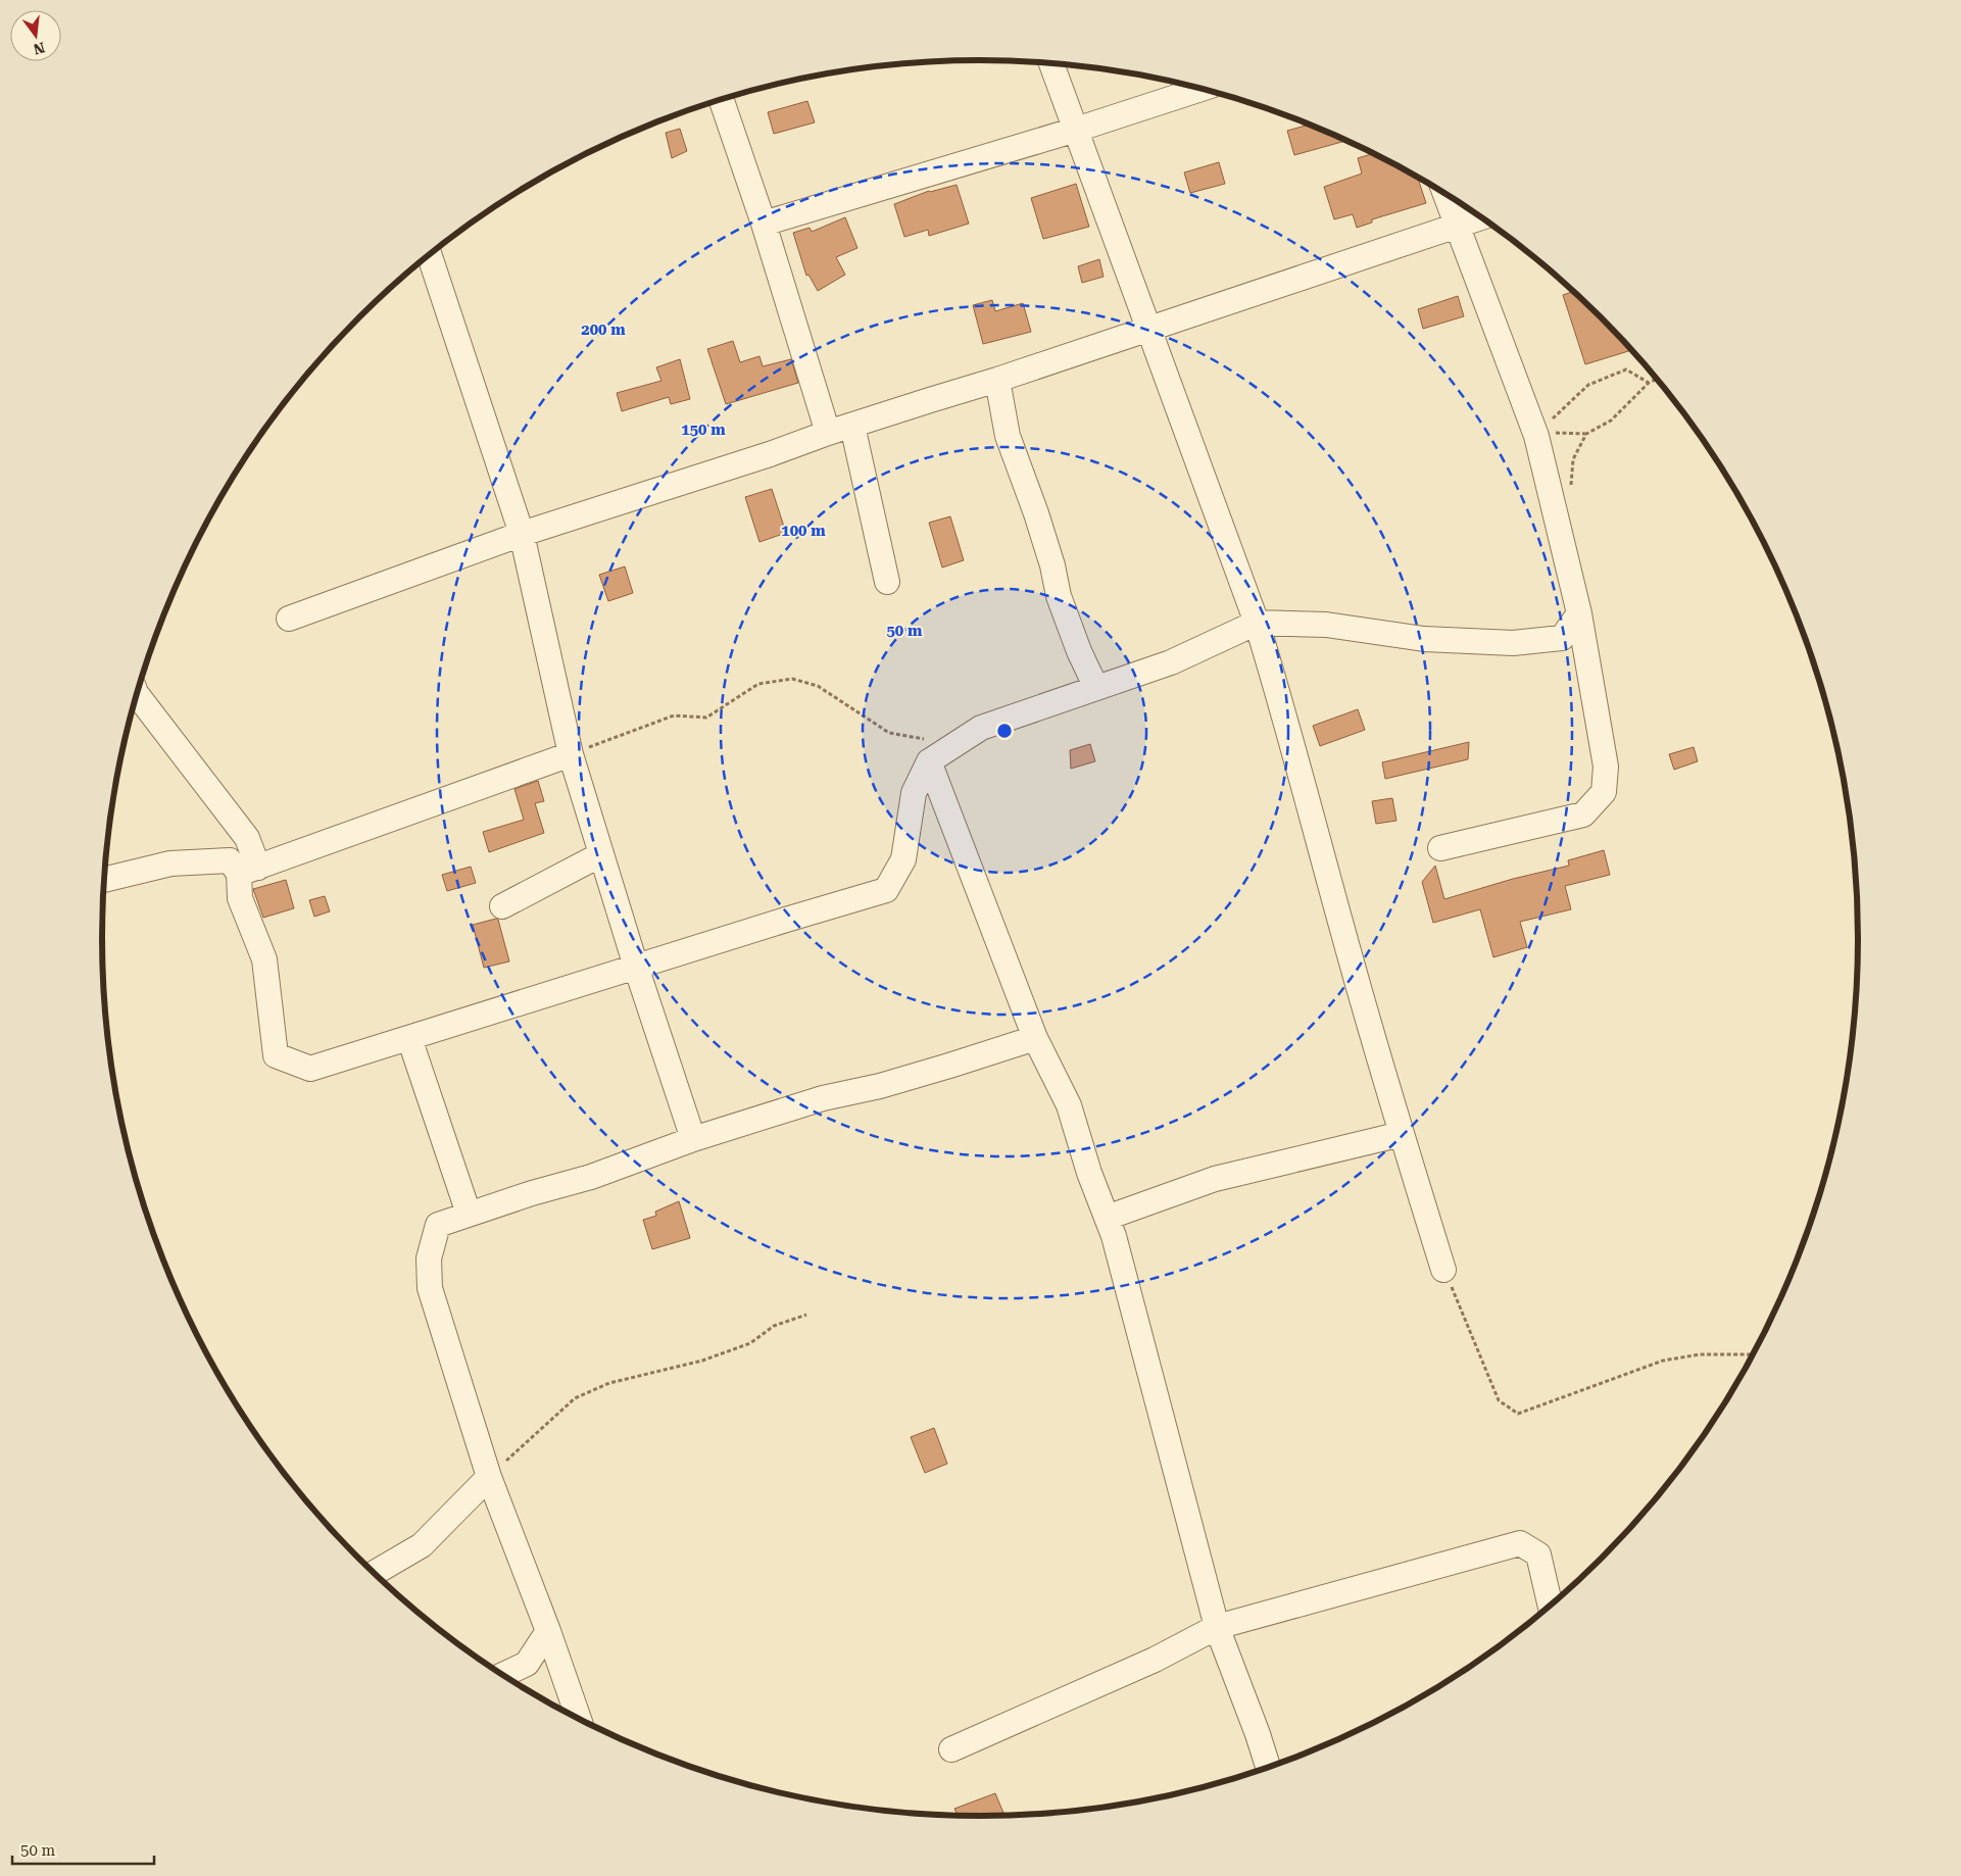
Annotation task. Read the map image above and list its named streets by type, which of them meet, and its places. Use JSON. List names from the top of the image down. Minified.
{"scale_bar":"50 m","north":"bottom","rings":["200 m","150 m","100 m","50 m"]}
